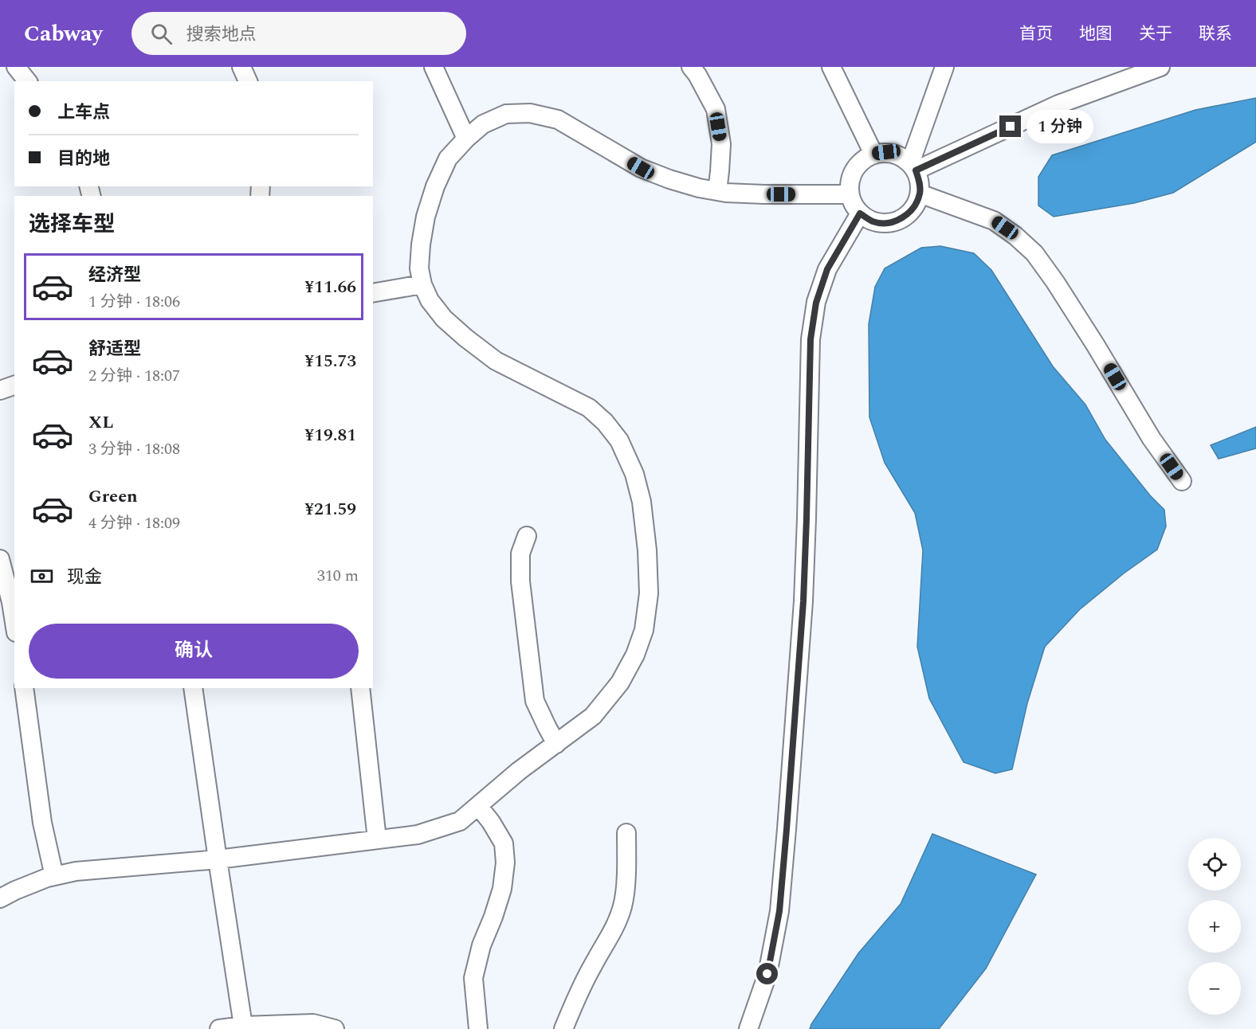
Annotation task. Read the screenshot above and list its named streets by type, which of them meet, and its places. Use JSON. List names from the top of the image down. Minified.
{"page":{"header":"Cabway","search":"搜索地点","nav":["首页","地图","关于","联系"],"banner":["上车点","目的地"],"bubble":"1 分钟","heading":"选择车型","list":[{"name":"经济型","note":"1 分钟 · 18:06","value":"¥11.66"},{"name":"舒适型","note":"2 分钟 · 18:07","value":"¥15.73"},{"name":"XL","note":"3 分钟 · 18:08","value":"¥19.81"},{"name":"Green","note":"4 分钟 · 18:09","value":"¥21.59"}],"pay":["现金","310 m"],"buttons":"确认","map_buttons":["+","−"]}}
